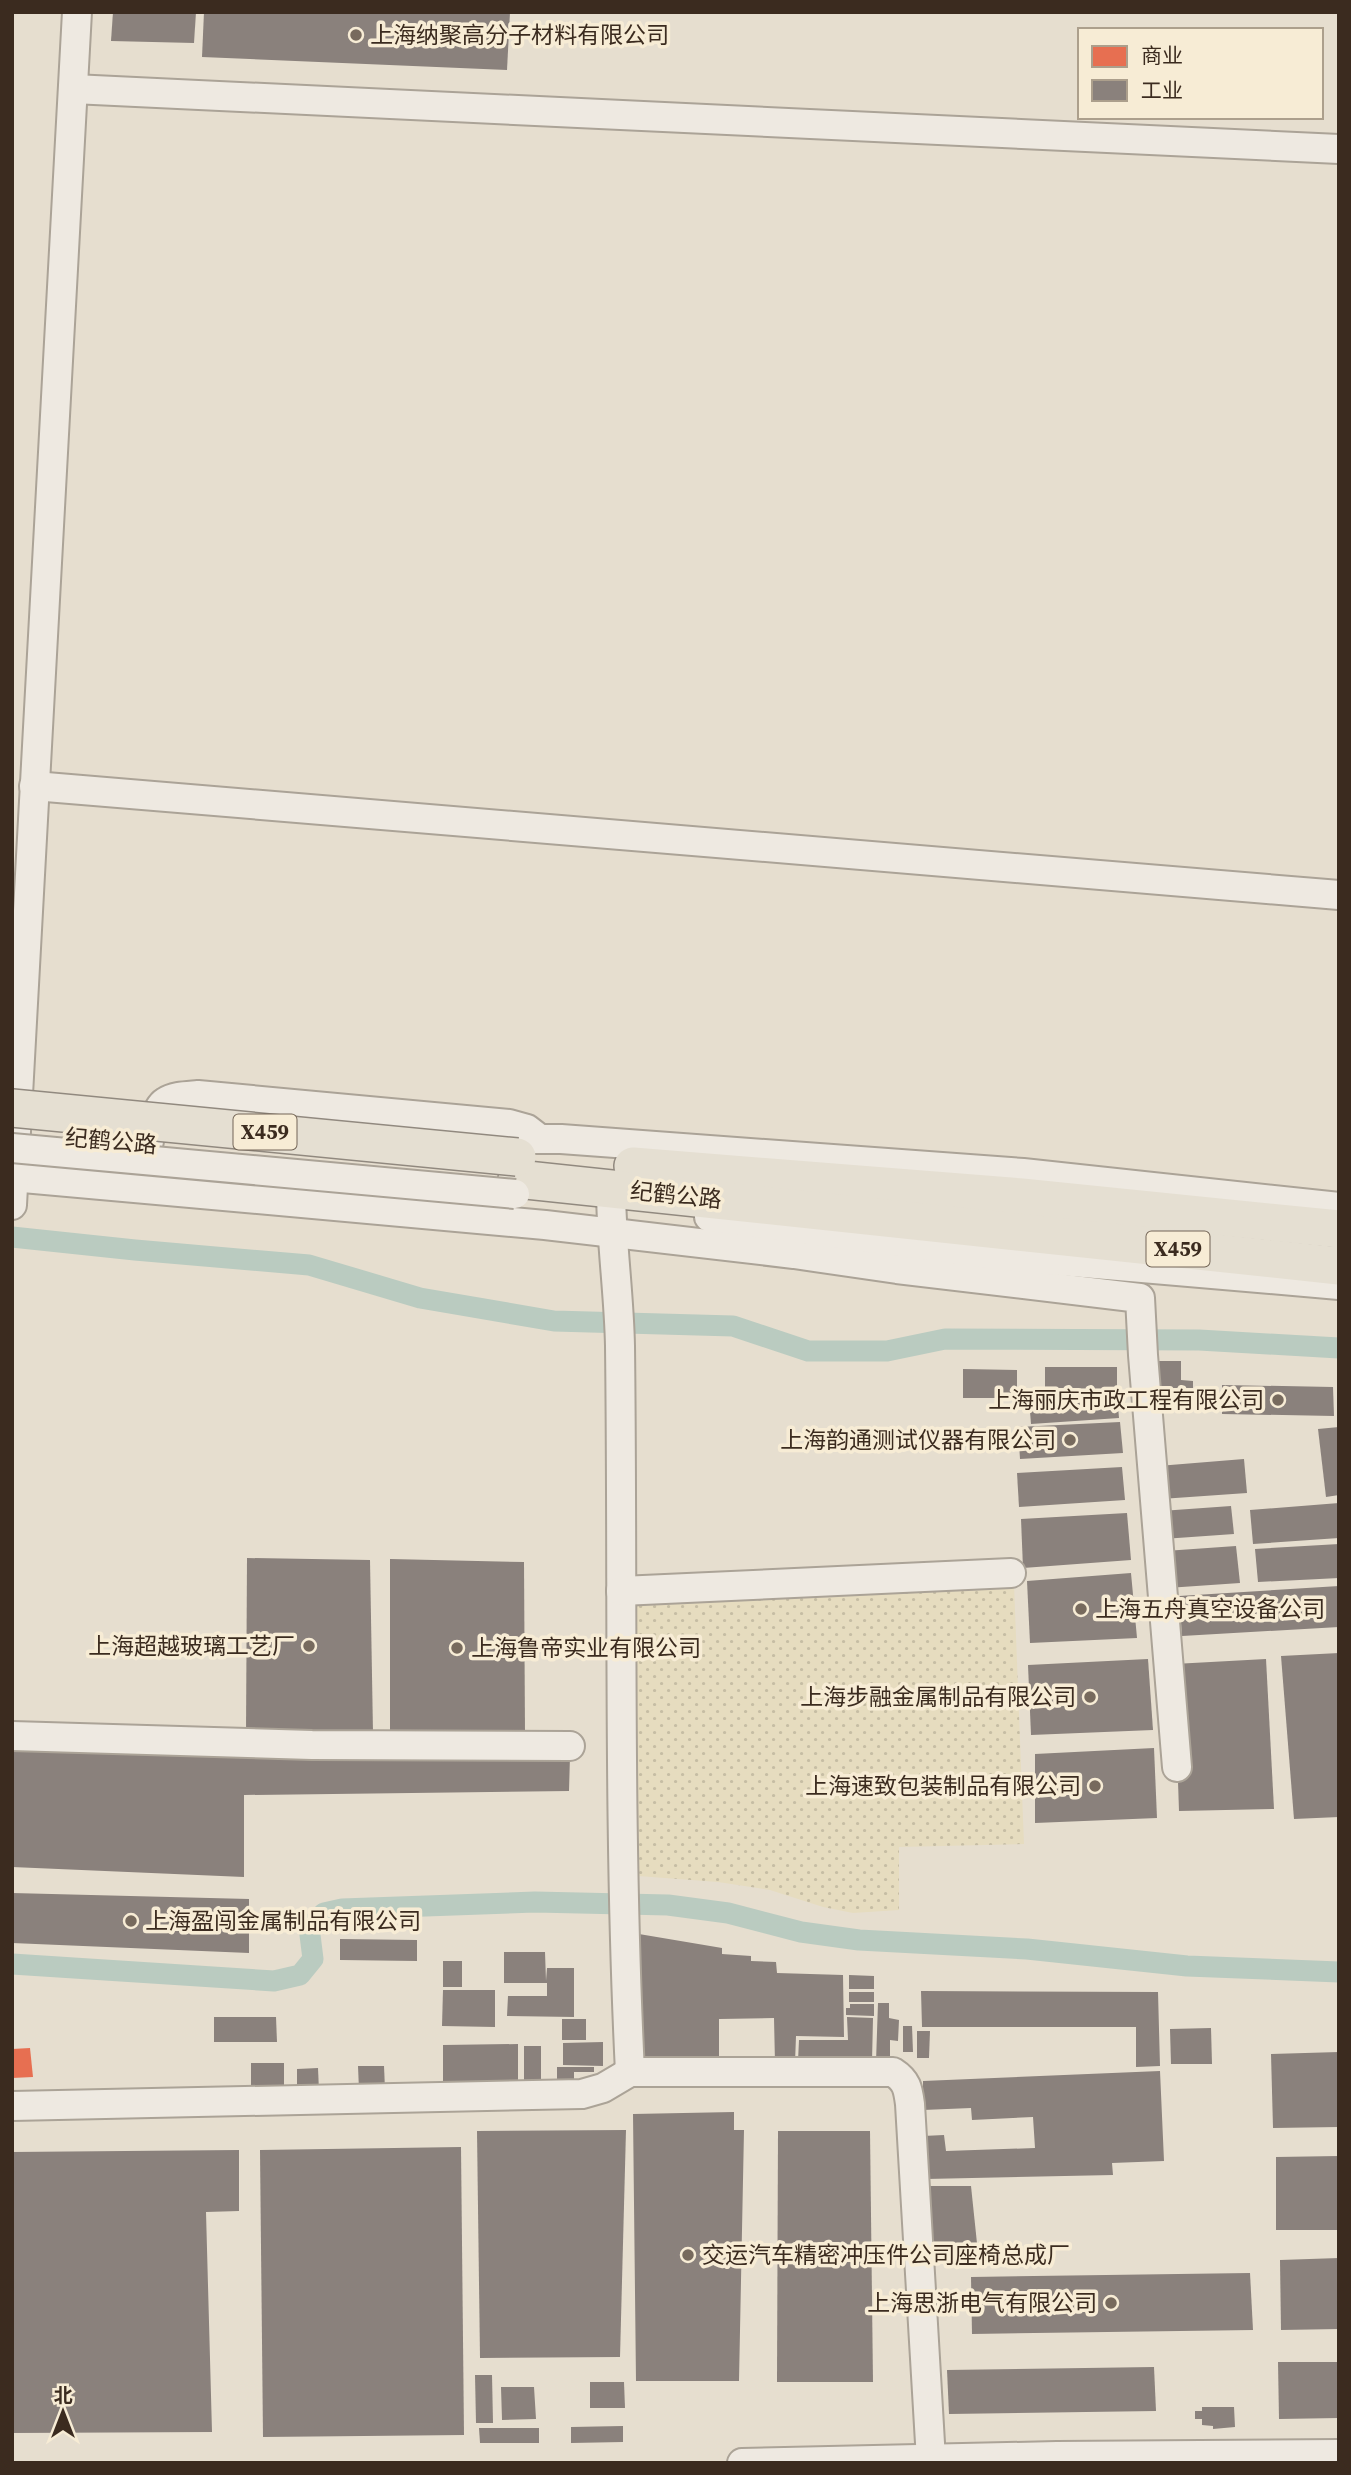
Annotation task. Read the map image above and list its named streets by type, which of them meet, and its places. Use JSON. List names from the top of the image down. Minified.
{"streets":{"main road":["X459","纪鹤公路"]},"places":["上海纳聚高分子材料有限公司","上海丽庆市政工程有限公司","上海韵通测试仪器有限公司","上海五舟真空设备公司","上海超越玻璃工艺厂","上海鲁帝实业有限公司","上海步融金属制品有限公司","上海速致包装制品有限公司","上海盈闯金属制品有限公司","交运汽车精密冲压件公司座椅总成厂","上海思浙电气有限公司"],"legend":["商业","工业"],"north":"top"}
